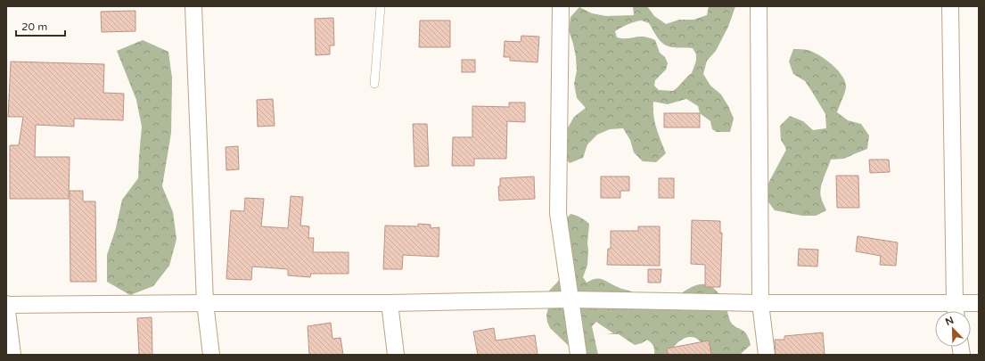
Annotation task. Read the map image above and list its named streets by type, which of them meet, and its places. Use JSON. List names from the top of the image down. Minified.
{"scale_bar":"20 m","north":"top left"}
